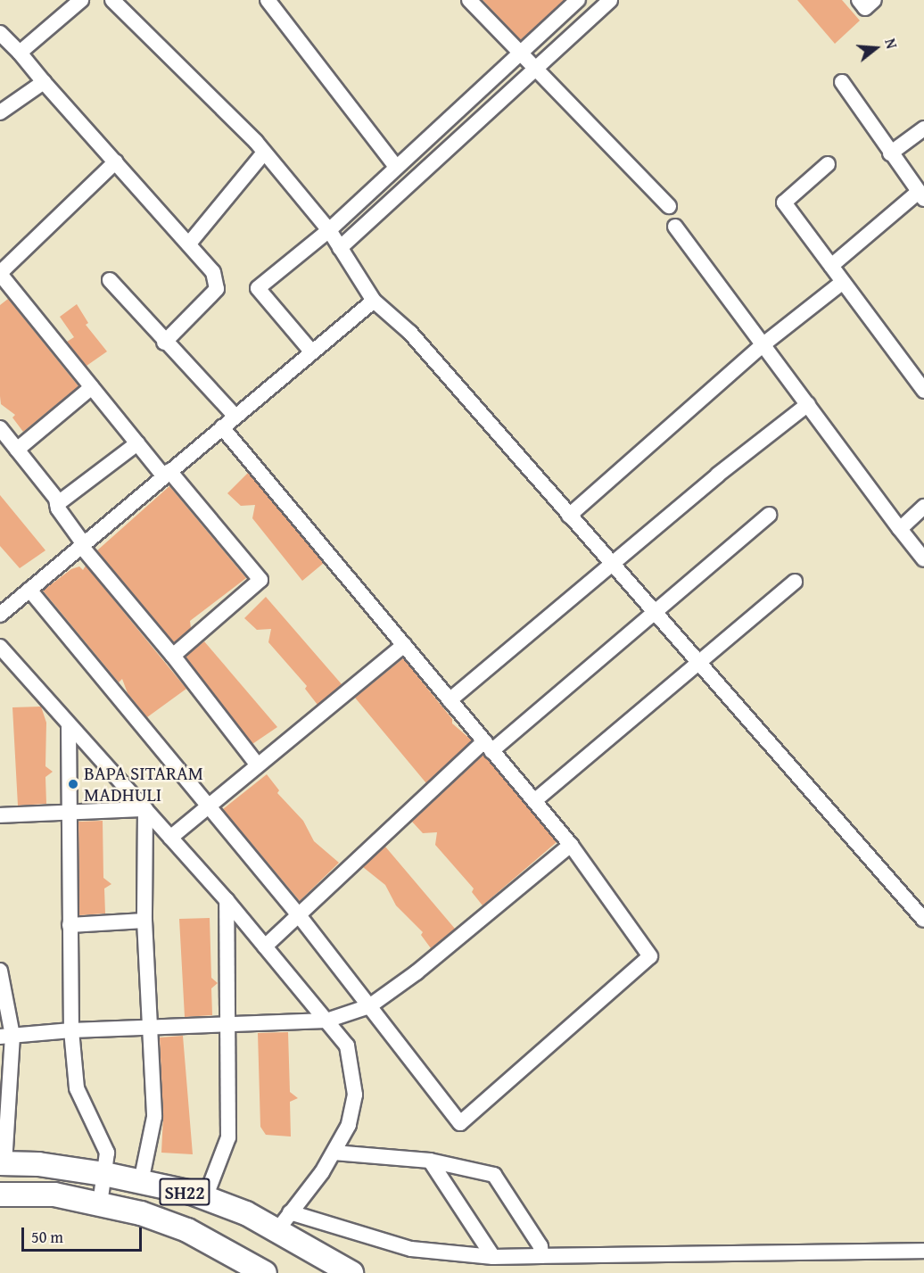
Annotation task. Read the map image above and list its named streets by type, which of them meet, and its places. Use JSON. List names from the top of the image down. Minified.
{"streets":{"main road":["SH22"]},"places":["BAPA SITARAM MADHULI"],"scale_bar":"50 m","north":"right"}
